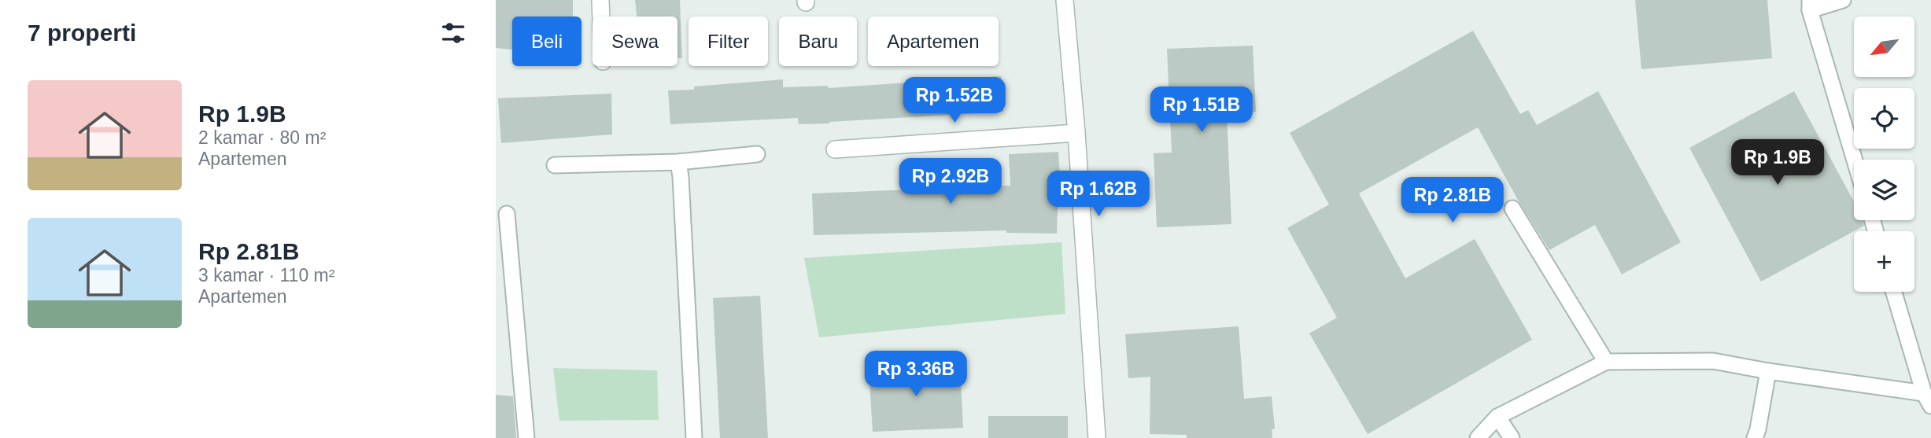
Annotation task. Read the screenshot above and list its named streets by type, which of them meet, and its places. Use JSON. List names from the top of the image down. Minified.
{"north":"bottom left","page":{"heading":"7 properti","map_buttons":"+","chip":["Beli","Sewa","Filter","Baru","Apartemen"],"list":[{"name":"Rp 1.9B","note":"2 kamar · 80 m² · Apartemen"},{"name":"Rp 2.81B","note":"3 kamar · 110 m² · Apartemen"}],"price":["Rp 1.52B","Rp 1.51B","Rp 1.9B","Rp 2.92B","Rp 1.62B","Rp 2.81B","Rp 3.36B"]}}
